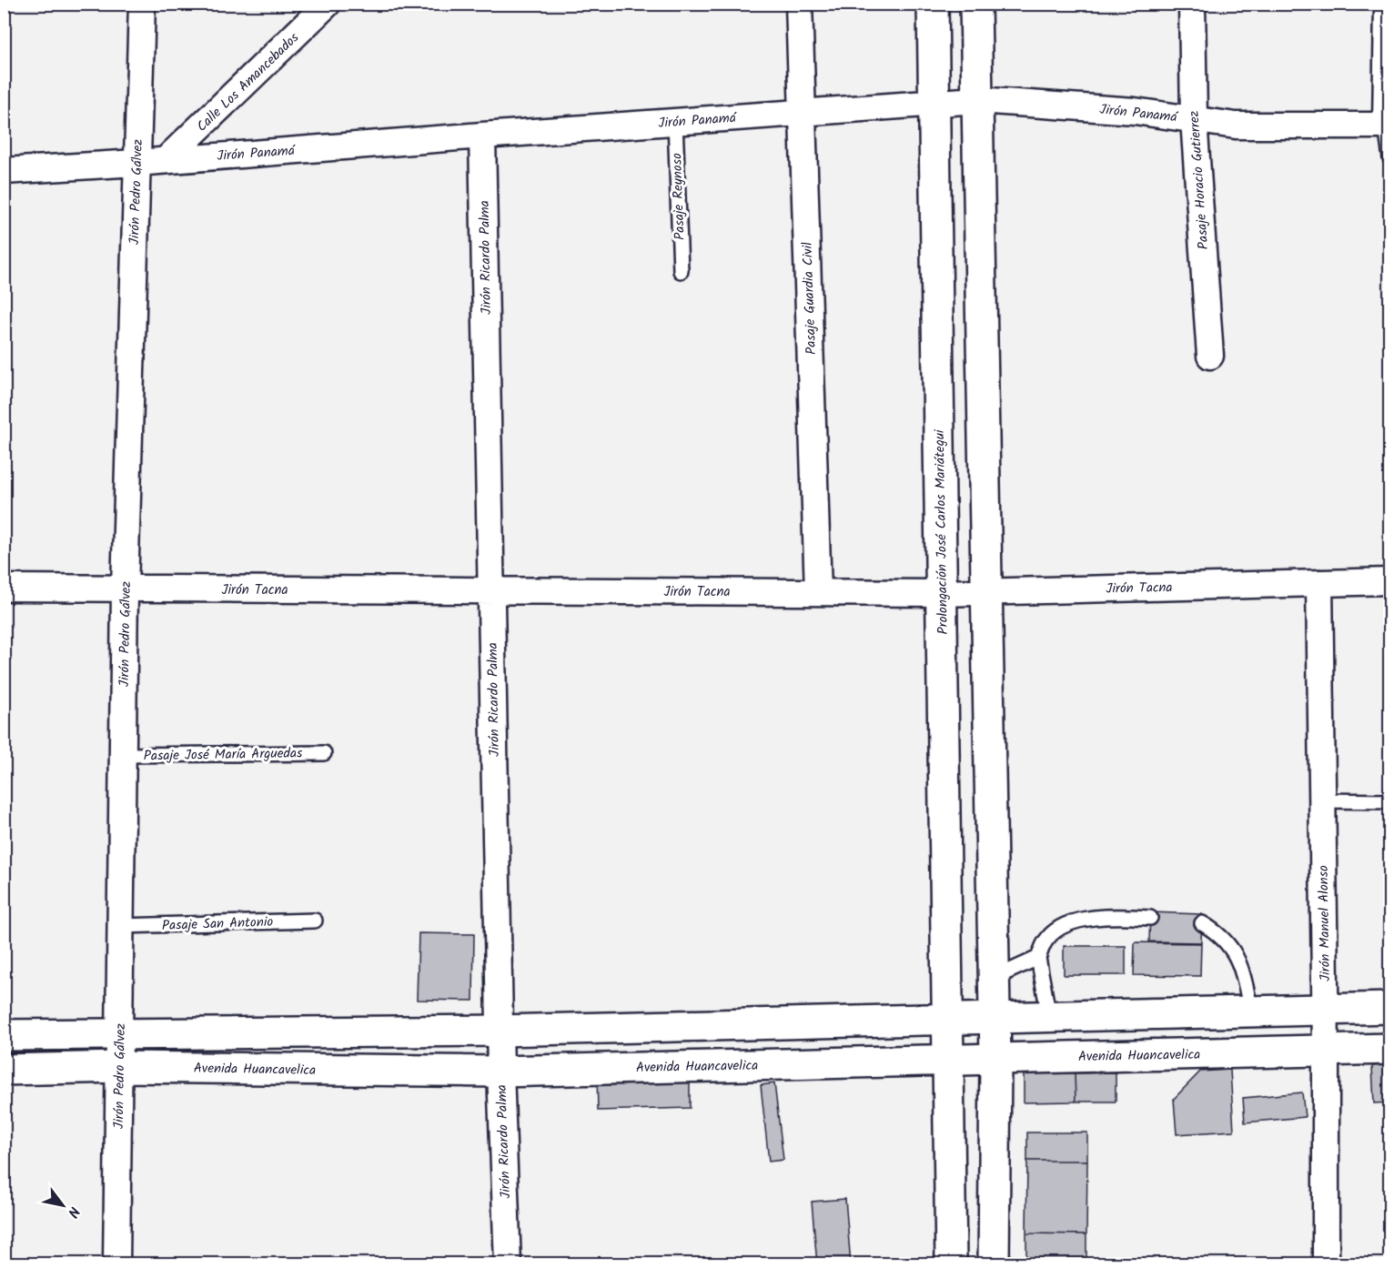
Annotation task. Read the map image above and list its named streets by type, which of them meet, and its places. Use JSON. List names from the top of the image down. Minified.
{"streets":{"main road":["Prolongación José Carlos Mariátegui","Avenida Huancavelica"],"street":["Calle Los Amancebados","Jirón Panamá","Pasaje Horacio Gutierrez","Jirón Pedro Gálvez","Jirón Ricardo Palma","Pasaje Guardia Civil","Jirón Tacna","Jirón Manuel Alonso"],"lane":["Pasaje Reynoso","Pasaje José María Arguedas","Pasaje San Antonio"]},"crossings":[["Calle Los Amancebados","Jirón Panamá"],["Jirón Panamá","Pasaje Horacio Gutierrez"],["Jirón Panamá","Jirón Pedro Gálvez"],["Jirón Panamá","Pasaje Reynoso"],["Jirón Panamá","Jirón Ricardo Palma"],["Jirón Panamá","Pasaje Guardia Civil"],["Jirón Panamá","Prolongación José Carlos Mariátegui"],["Jirón Pedro Gálvez","Jirón Tacna"],["Jirón Pedro Gálvez","Pasaje José María Arguedas"],["Jirón Pedro Gálvez","Pasaje San Antonio"],["Jirón Pedro Gálvez","Avenida Huancavelica"],["Jirón Ricardo Palma","Jirón Tacna"],["Jirón Ricardo Palma","Avenida Huancavelica"],["Pasaje Guardia Civil","Jirón Tacna"],["Prolongación José Carlos Mariátegui","Jirón Tacna"],["Prolongación José Carlos Mariátegui","Avenida Huancavelica"],["Jirón Tacna","Jirón Manuel Alonso"],["Jirón Manuel Alonso","Avenida Huancavelica"]],"north":"bottom right"}
